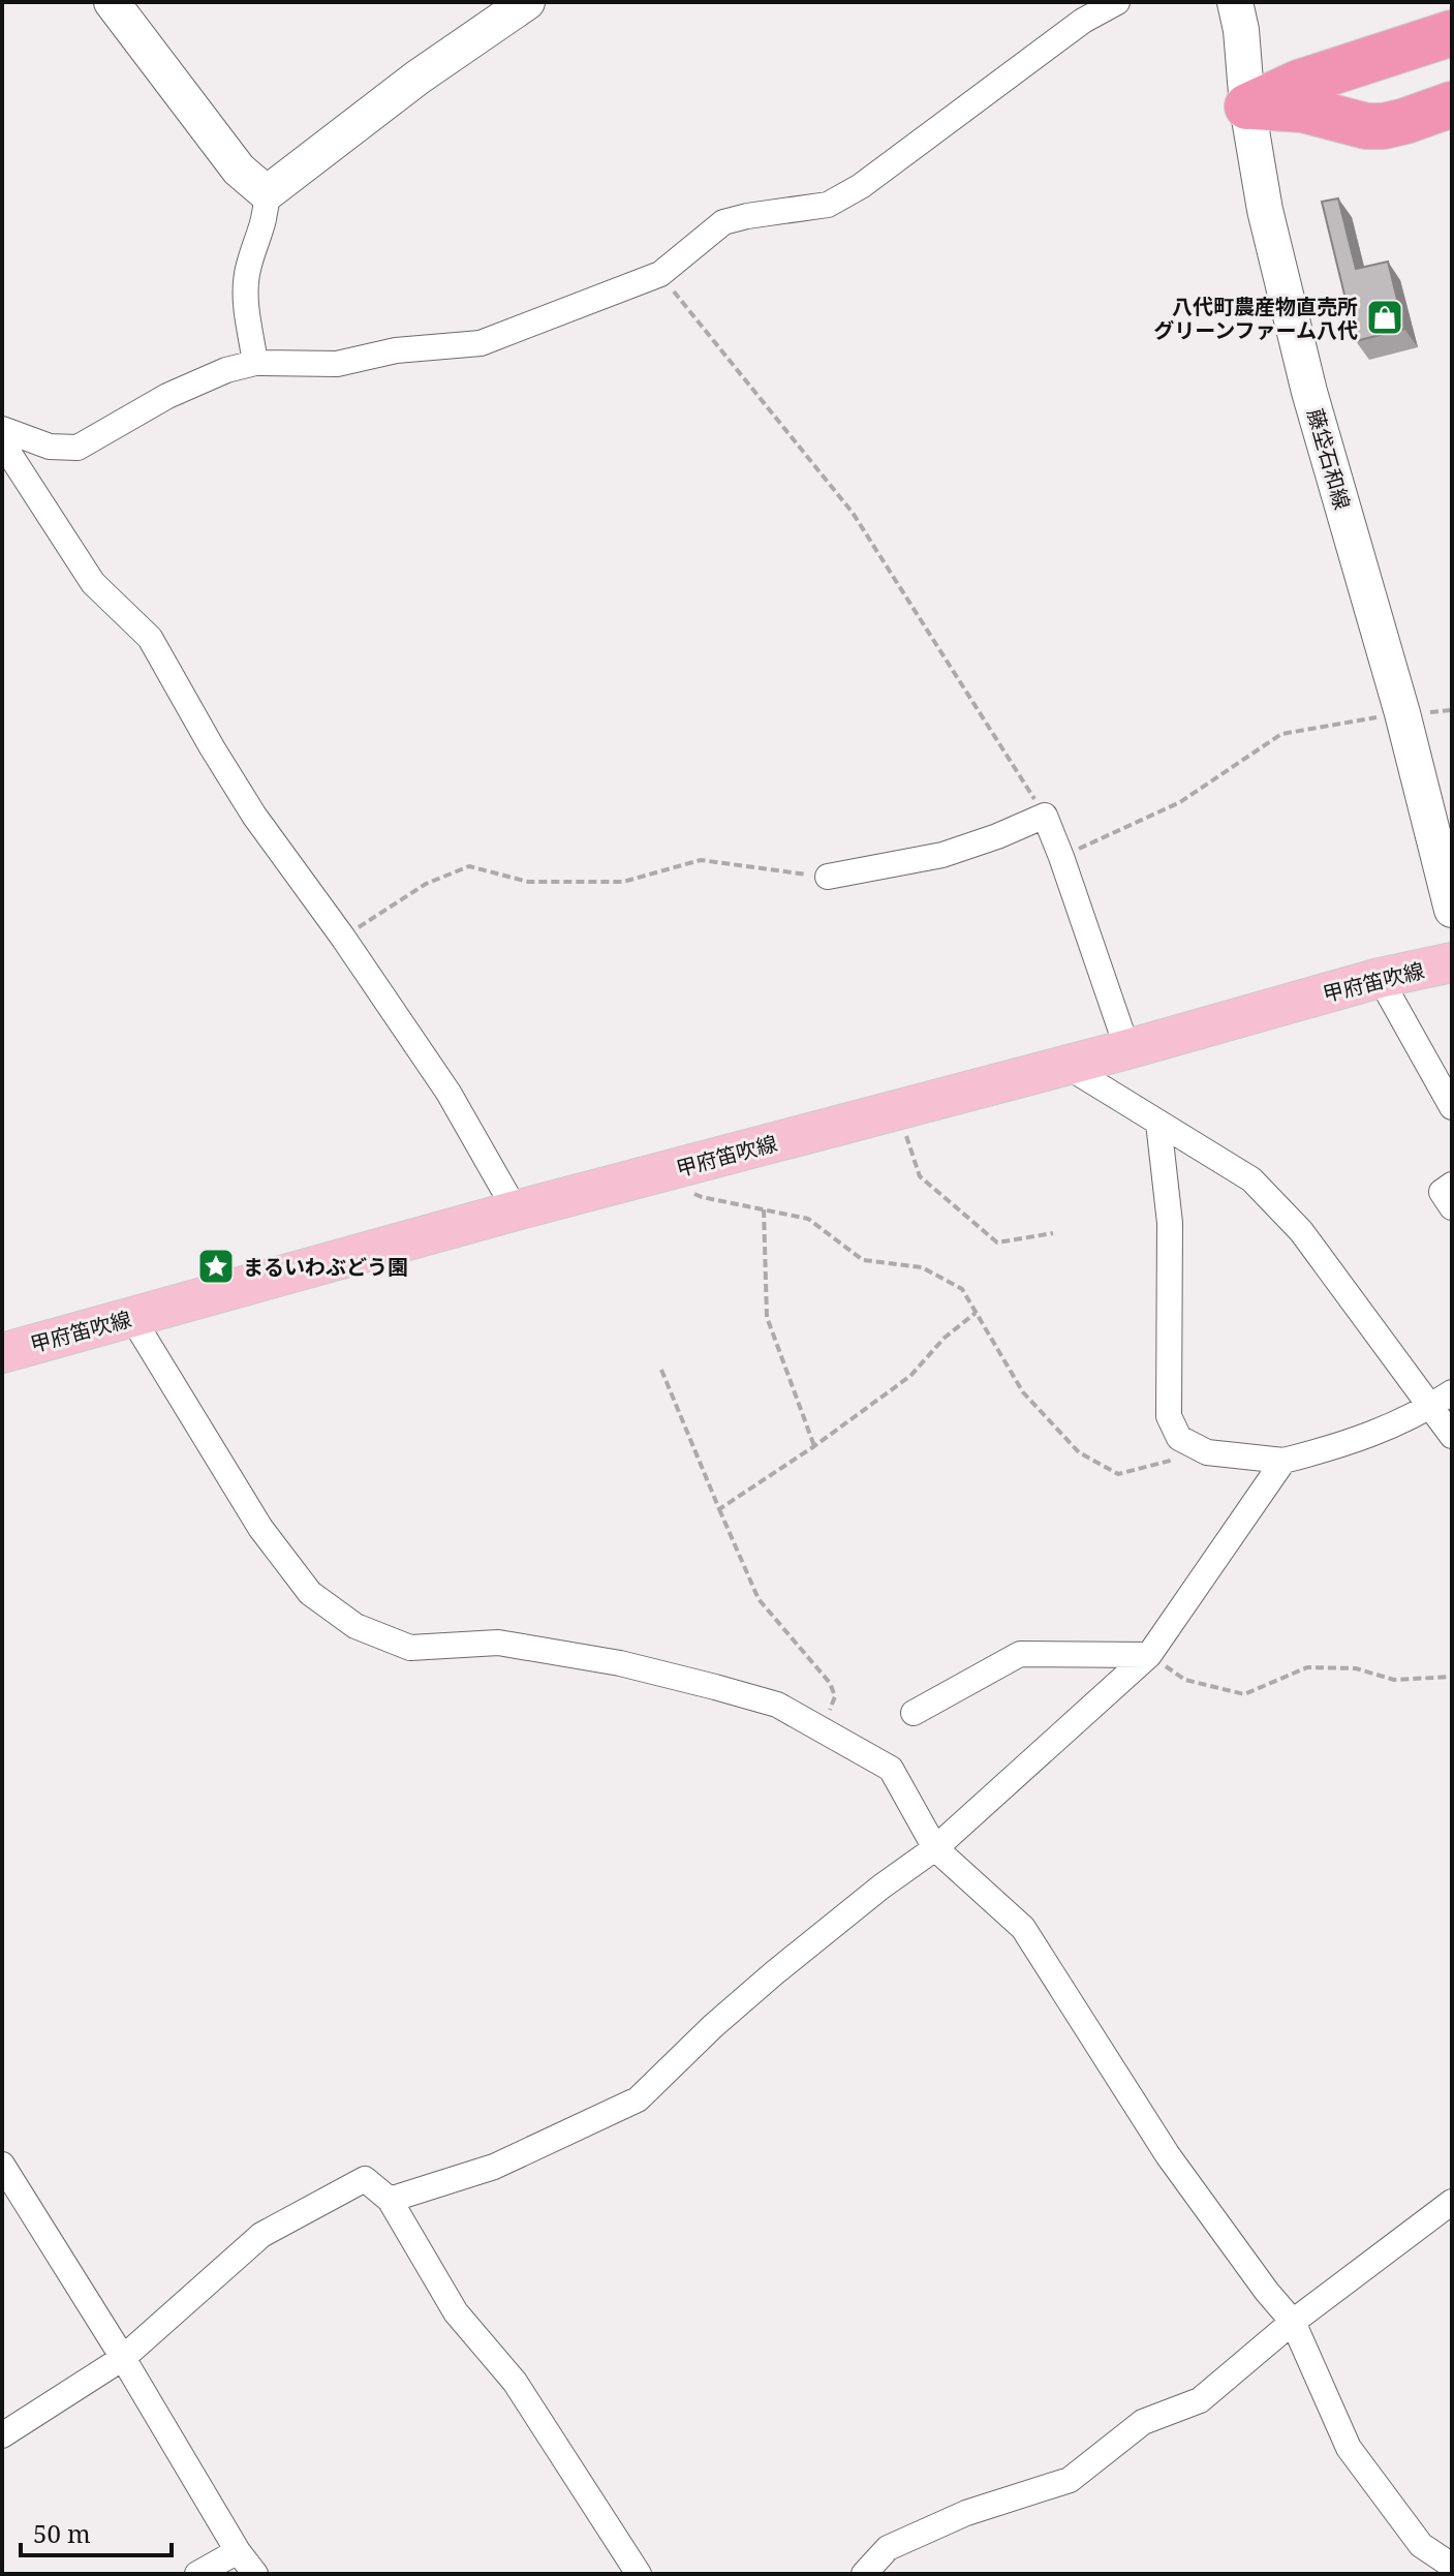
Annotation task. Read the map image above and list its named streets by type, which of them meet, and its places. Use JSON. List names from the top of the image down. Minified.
{"streets":{"main road":["藤垈石和線","甲府笛吹線"]},"places":{"shop":["八代町農産物直売所 グリーンファーム八代"],"place":["まるいわぶどう園"]},"scale_bar":"50 m"}
